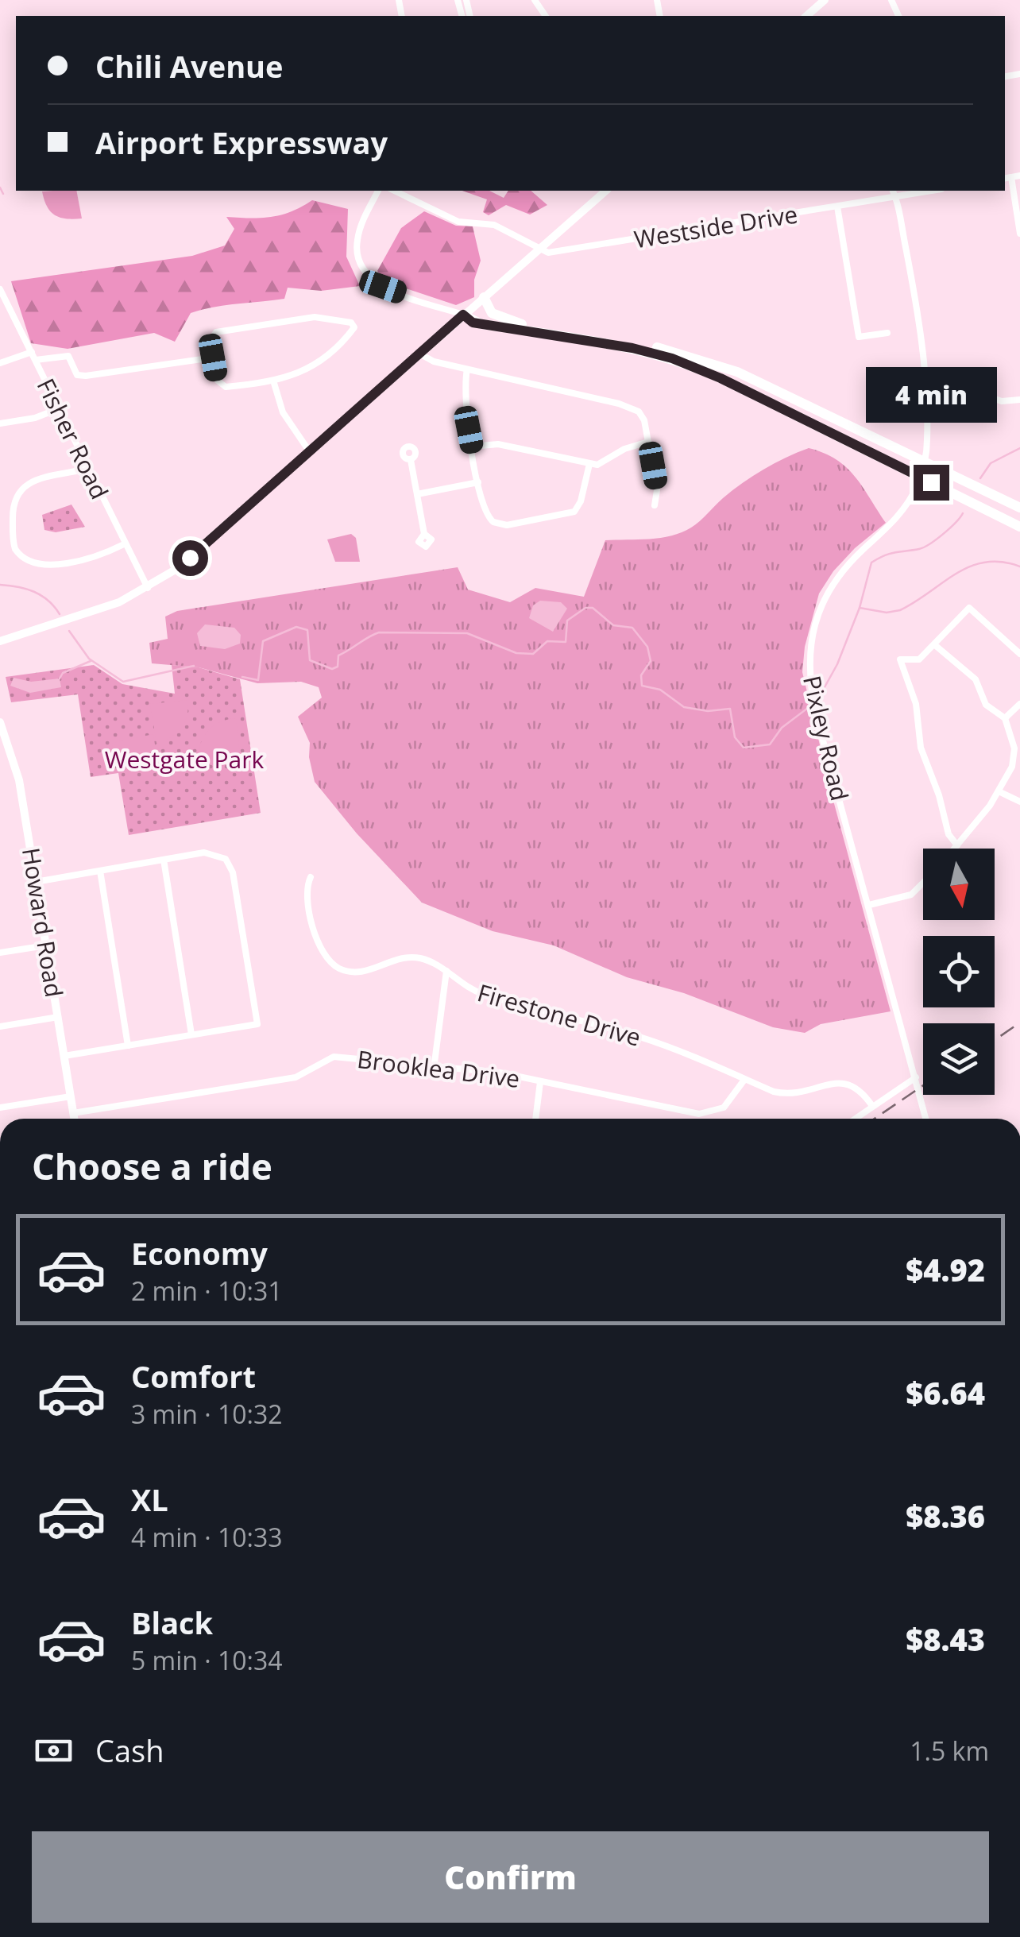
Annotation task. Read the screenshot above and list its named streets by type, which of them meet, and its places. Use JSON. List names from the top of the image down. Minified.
{"streets":{"main road":["Howard Road"],"street":["Westside Drive","Fisher Road","Pixley Road","Firestone Drive","Brooklea Drive"]},"crossings":[["Westside Drive","Pixley Road"],["Howard Road","Brooklea Drive"],["Firestone Drive","Brooklea Drive"]],"parks":["Westgate Park"],"north":"bottom","page":{"banner":["Chili Avenue","Airport Expressway"],"bubble":"4 min","heading":"Choose a ride","list":[{"name":"Economy","note":"2 min · 10:31","value":"$4.92"},{"name":"Comfort","note":"3 min · 10:32","value":"$6.64"},{"name":"XL","note":"4 min · 10:33","value":"$8.36"},{"name":"Black","note":"5 min · 10:34","value":"$8.43"}],"pay":["Cash","1.5 km"],"buttons":"Confirm"}}
